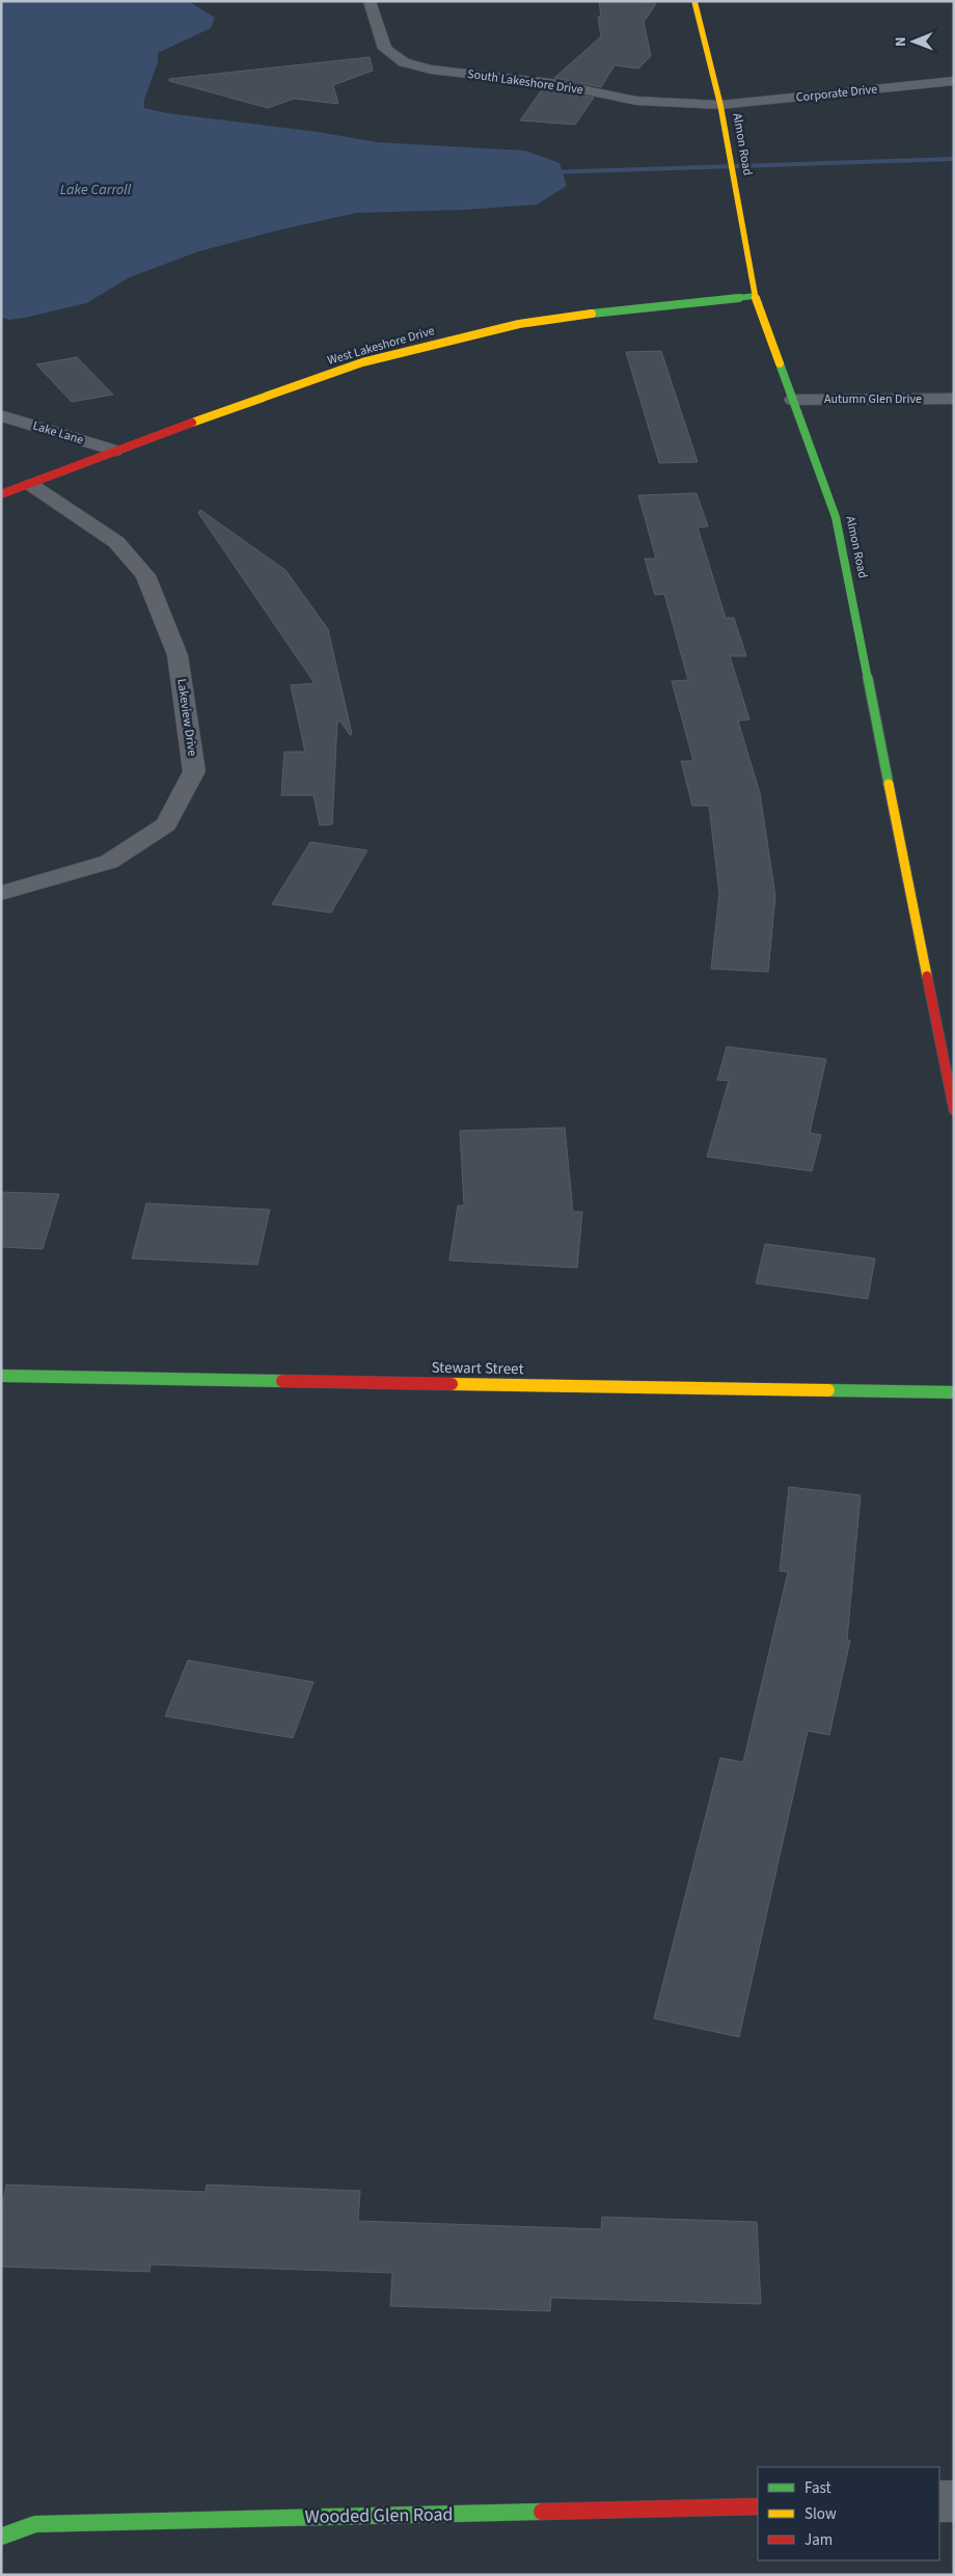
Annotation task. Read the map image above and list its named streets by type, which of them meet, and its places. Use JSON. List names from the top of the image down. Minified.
{"streets":{"street":["South Lakeshore Drive","Corporate Drive","Almon Road","West Lakeshore Drive","Autumn Glen Drive","Lake Lane","Lakeview Drive","Stewart Street","Wooded Glen Road"]},"crossings":[["South Lakeshore Drive","Corporate Drive"],["South Lakeshore Drive","Almon Road"],["Corporate Drive","Almon Road"],["Almon Road","West Lakeshore Drive"],["Almon Road","Autumn Glen Drive"],["West Lakeshore Drive","Lake Lane"],["West Lakeshore Drive","Lakeview Drive"]],"water":["Lake Carroll"],"legend":["Fast","Slow","Jam"],"north":"left"}
